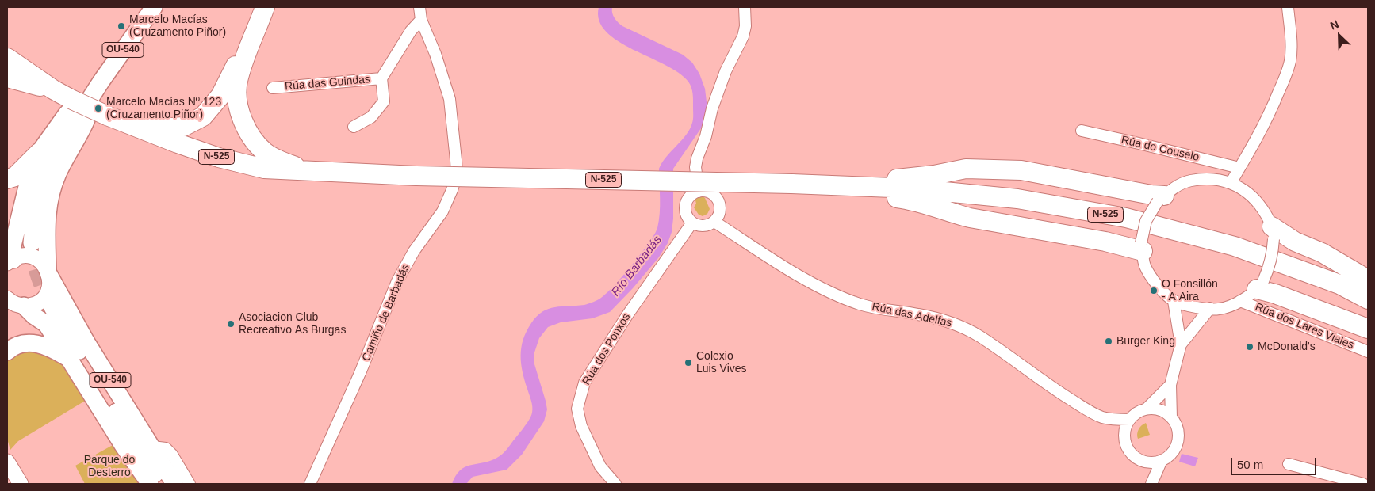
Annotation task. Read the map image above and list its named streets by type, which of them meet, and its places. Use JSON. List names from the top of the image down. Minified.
{"streets":{"highway":["N-525"],"main road":["OU-540"],"street":["Rúa das Guindas","Rúa do Couselo","Camiño de Barbadás","Rúa das Adelfas","Rúa dos Lares Viales","Rúa dos Ponxos"]},"crossings":[["Rúa das Guindas","Camiño de Barbadás"],["Rúa das Adelfas","Rúa dos Ponxos"]],"water":["Río Barbadás"],"parks":["Parque do Desterro"],"places":["Marcelo Macías (Cruzamento Piñor)","Marcelo Macías Nº 123 (Cruzamento Piñor)","O Fonsillón - A Aira","Asociacion Club Recreativo As Burgas","Burger King","McDonald's","Colexio Luis Vives"],"scale_bar":"50 m","north":"top left"}
